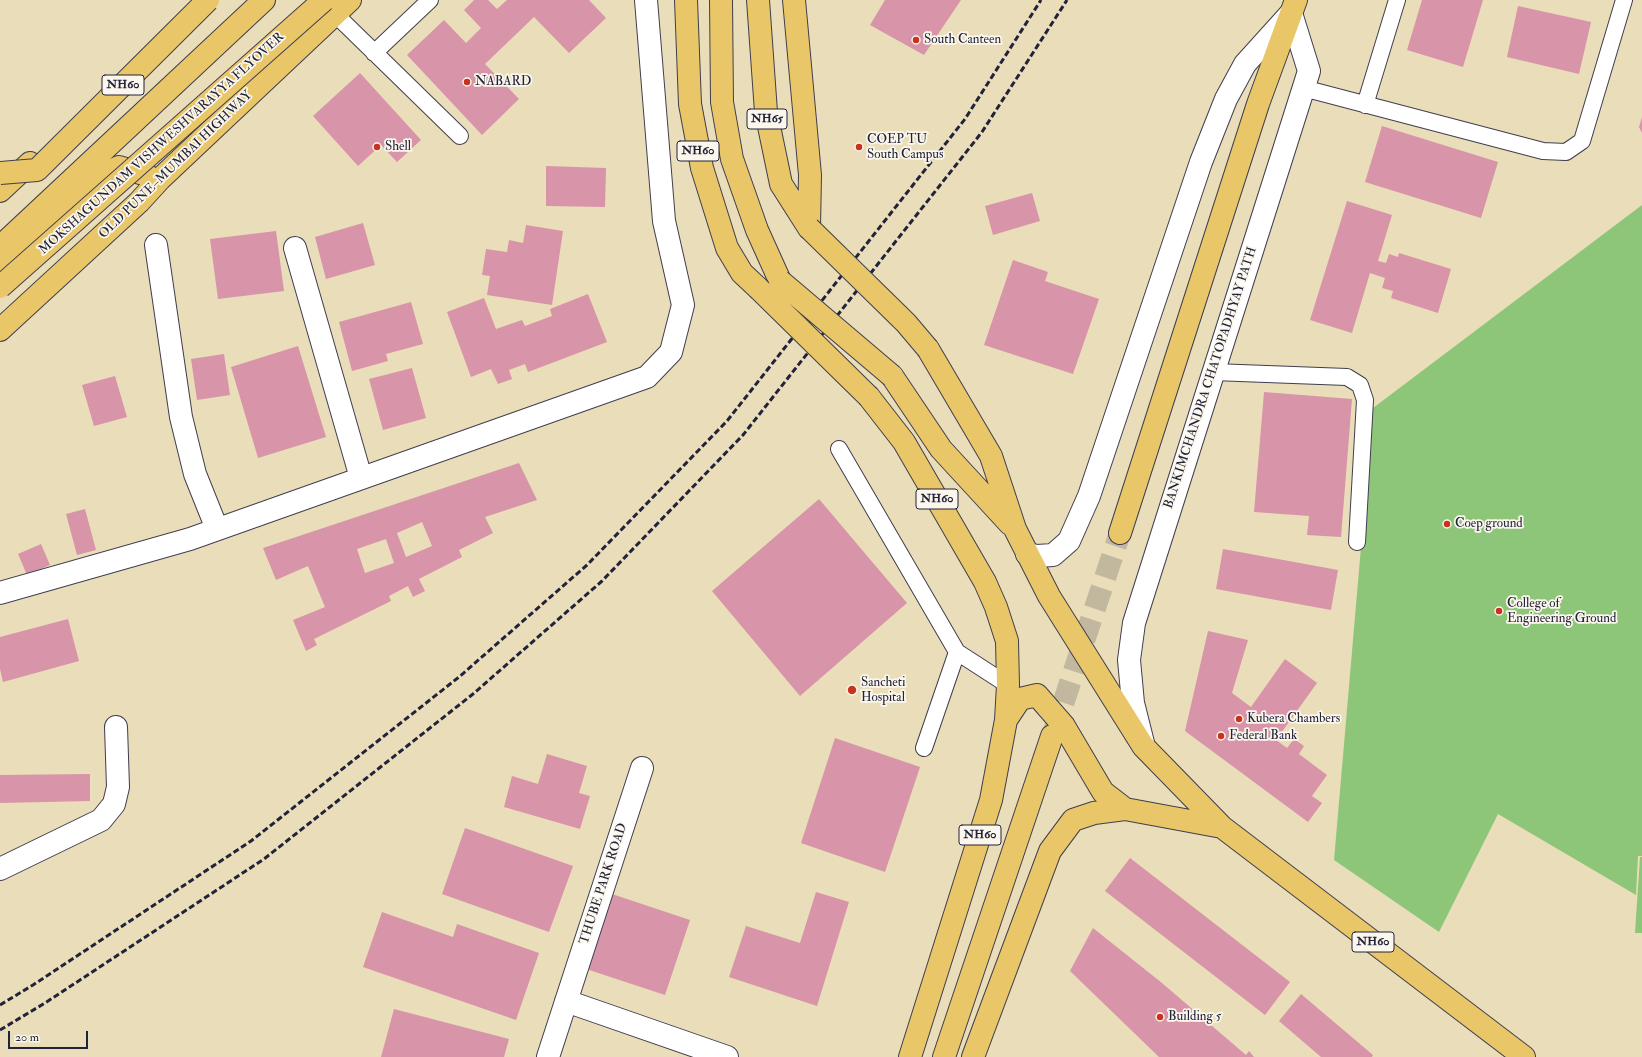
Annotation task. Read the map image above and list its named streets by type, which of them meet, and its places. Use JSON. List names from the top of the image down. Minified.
{"streets":{"main road":["NH60","NH65","MOKSHAGUNDAM VISHWESHVARAYYA FLYOVER","OLD PUNE–MUMBAI HIGHWAY"],"street":["BANKIMCHANDRA CHATOPADHYAY PATH","THUBE PARK ROAD"]},"crossings":[["NH60","NH65"],["NH60","BANKIMCHANDRA CHATOPADHYAY PATH"],["MOKSHAGUNDAM VISHWESHVARAYYA FLYOVER","OLD PUNE–MUMBAI HIGHWAY"]],"places":["South Canteen","NABARD","Shell","COEP TU South Campus","Coep ground","College of Engineering Ground","Sancheti Hospital","Kubera Chambers","Federal Bank","Building 5"],"scale_bar":"20 m"}
